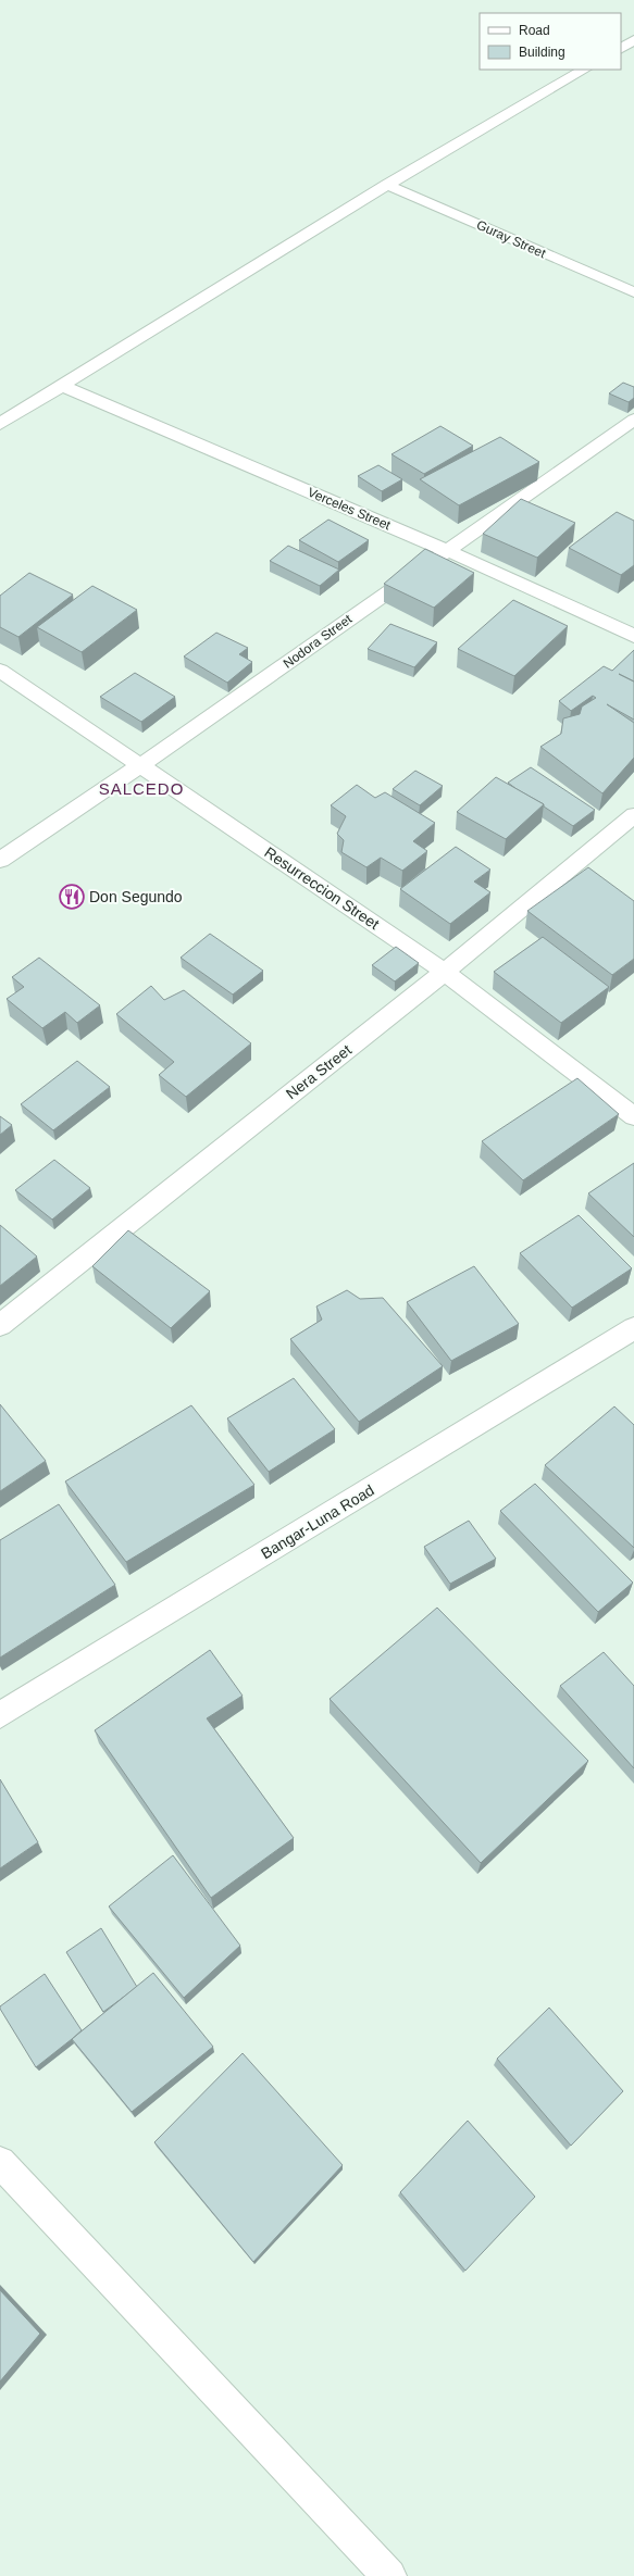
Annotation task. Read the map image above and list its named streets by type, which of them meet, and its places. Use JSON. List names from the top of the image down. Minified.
{"streets":{"street":["Guray Street","Verceles Street","Nodora Street","Resurreccion Street","Nera Street","Bangar-Luna Road"]},"crossings":[["Verceles Street","Nodora Street"],["Nodora Street","Resurreccion Street"],["Resurreccion Street","Nera Street"]],"districts":["SALCEDO"],"places":{"restaurant":["Don Segundo"]},"legend":["Road","Building"]}
